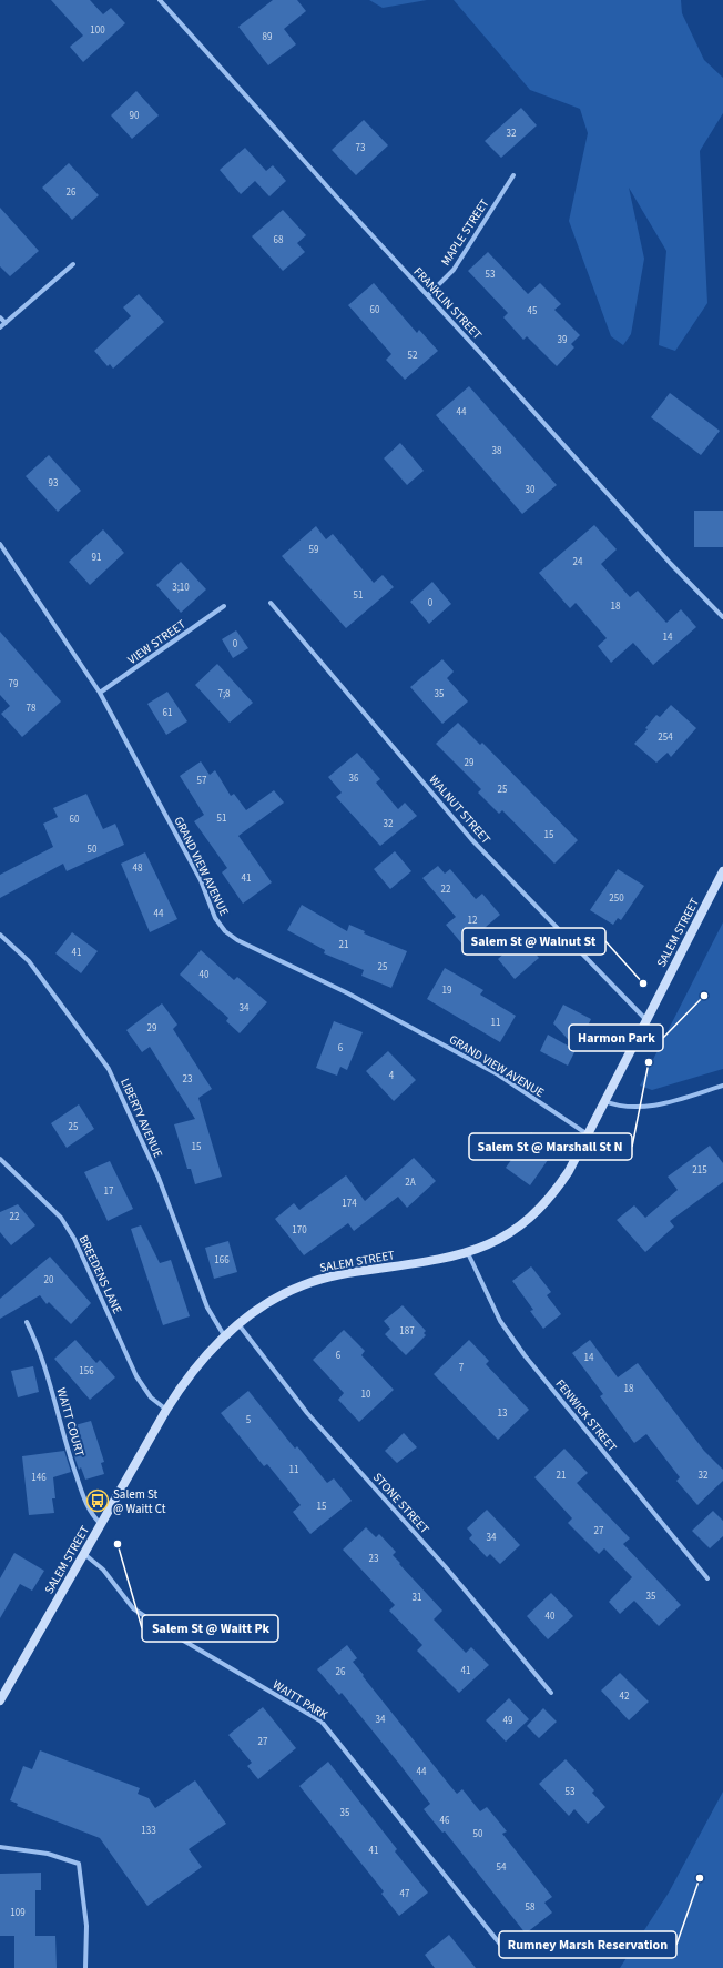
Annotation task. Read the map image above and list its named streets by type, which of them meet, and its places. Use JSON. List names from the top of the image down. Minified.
{"streets":{"main road":["SALEM STREET"],"street":["MAPLE STREET","FRANKLIN STREET","VIEW STREET","WALNUT STREET","GRAND VIEW AVENUE","LIBERTY AVENUE","BREEDENS LANE","FENWICK STREET","WAITT COURT","STONE STREET","WAITT PARK"]},"crossings":[["MAPLE STREET","FRANKLIN STREET"],["VIEW STREET","GRAND VIEW AVENUE"],["WALNUT STREET","SALEM STREET"],["GRAND VIEW AVENUE","SALEM STREET"],["SALEM STREET","LIBERTY AVENUE"],["SALEM STREET","BREEDENS LANE"],["SALEM STREET","FENWICK STREET"],["SALEM STREET","WAITT COURT"],["SALEM STREET","STONE STREET"],["SALEM STREET","WAITT PARK"]],"places":{"other":["Salem St @ Walnut St","Harmon Park","Salem St @ Marshall St N","Salem St @ Waitt Pk","Rumney Marsh Reservation"],"bus stop":["Salem St @ Waitt Ct"]},"house_numbers":["100","89","90","32","73","26","68","53","60","45","39","52","44","38","93","30","59","91","24","3;10","51","0","18","14","0","79","7;8","35","78","61","254","29","36","57","25","51","60","32","15","50","48","41","22","250","44","12","21","41","25","40","19","34","11","29","6","4","23","25","15","215","2A","17","174","22","170","166","20","187","6","14","7","156","18","10","13","5","11","21","32","146","15","27","34","23","35","31","40","41","26","42","34","49","27","44","53","35","46","133","50","41","54","47","58","109"]}
